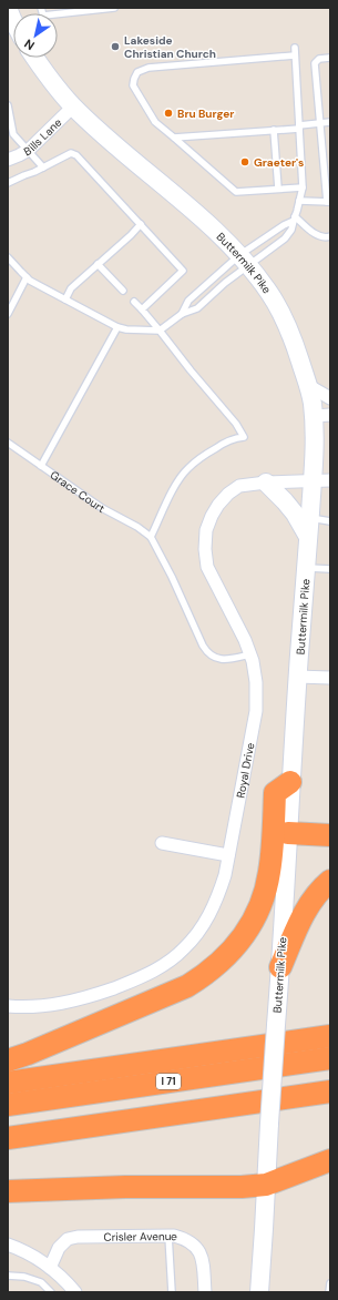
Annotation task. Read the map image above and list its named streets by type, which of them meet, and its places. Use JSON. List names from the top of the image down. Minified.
{"streets":{"highway":["I 71"],"main road":["Buttermilk Pike"],"street":["Bills Lane","Royal Drive","Crisler Avenue"],"lane":["Grace Court"]},"crossings":[["Bills Lane","Buttermilk Pike"],["Buttermilk Pike","Royal Drive"]],"places":["Lakeside Christian Church","Bru Burger","Graeter's"],"north":"bottom left"}
